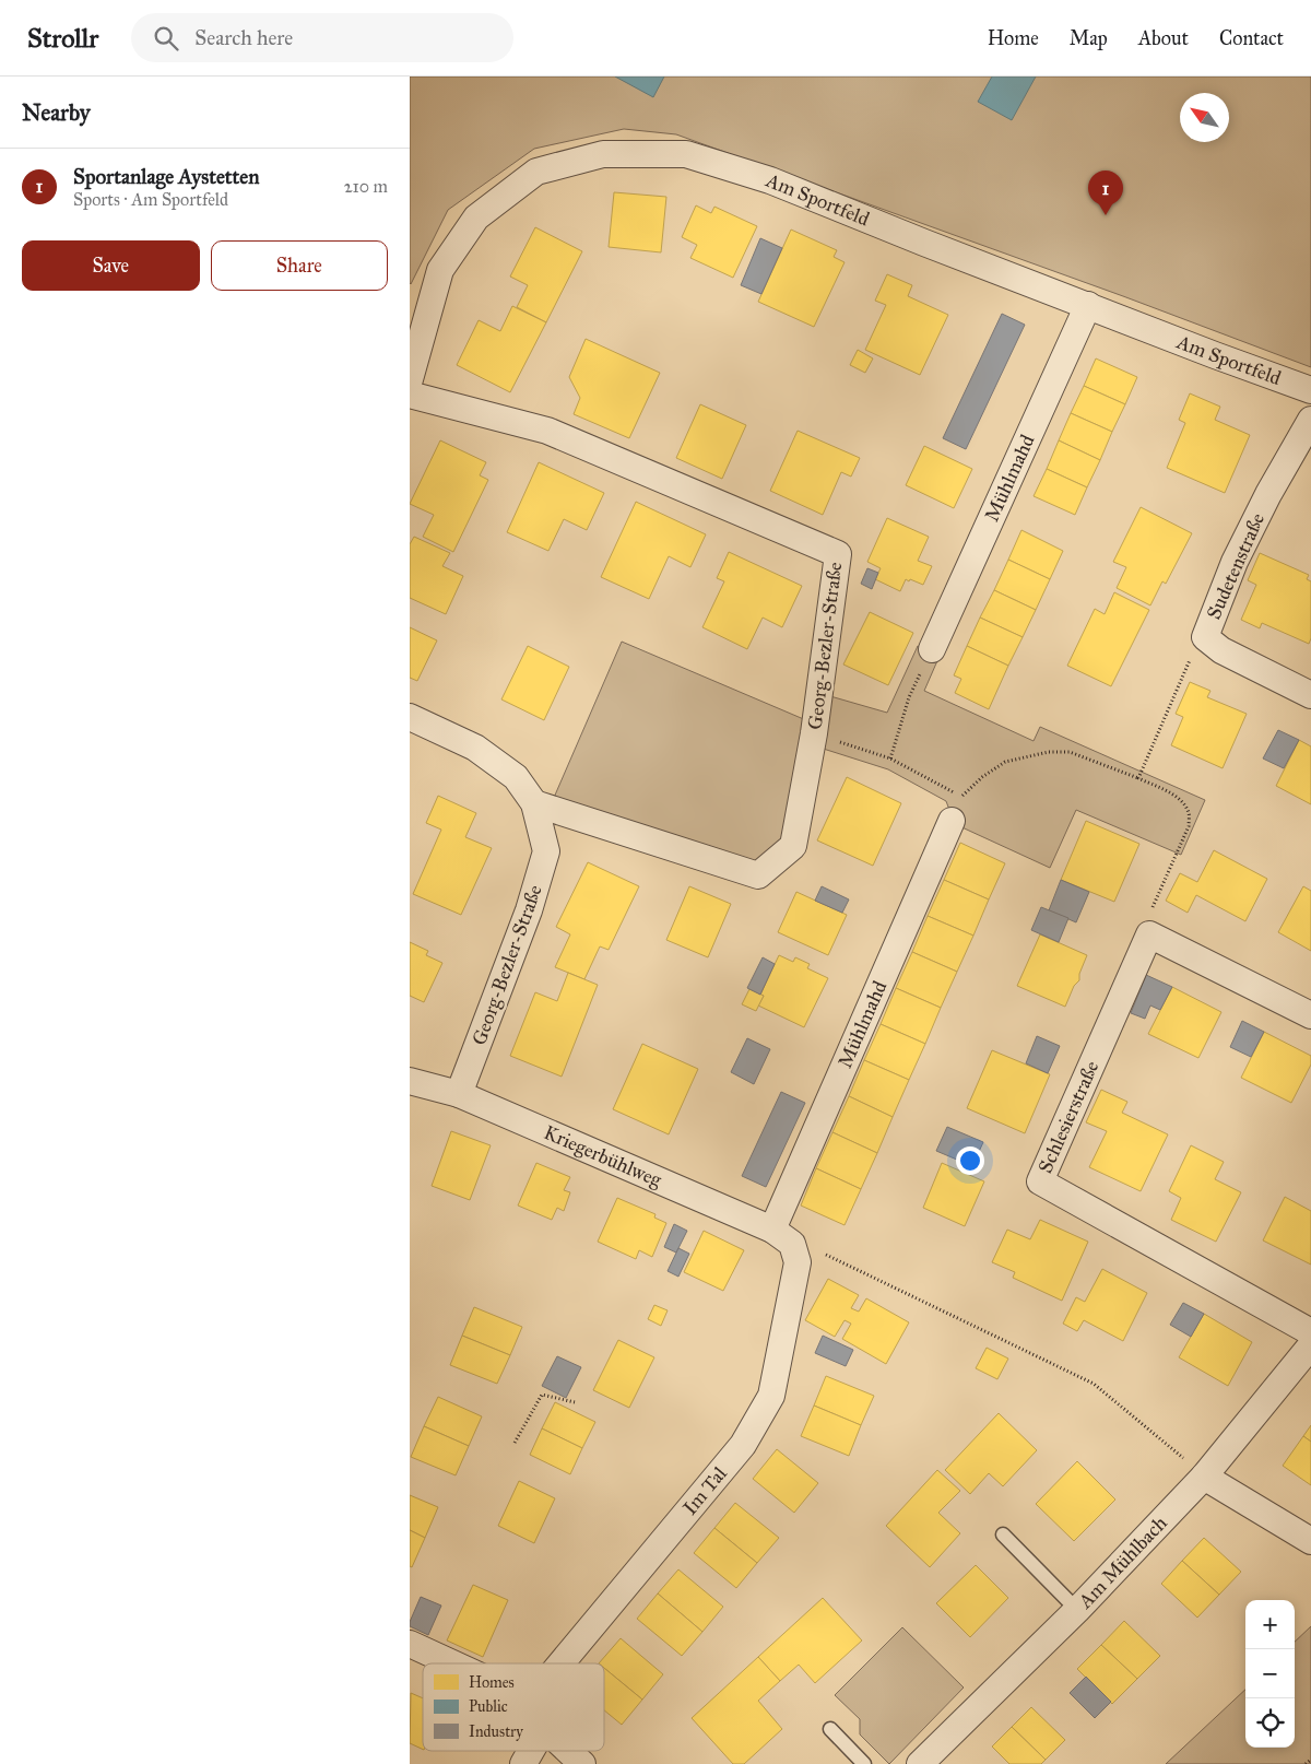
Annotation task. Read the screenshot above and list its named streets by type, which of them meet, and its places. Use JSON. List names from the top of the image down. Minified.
{"streets":{"street":["Am Sportfeld","Mühlmahd","Sudetenstraße","Georg-Bezler-Straße","Schlesierstraße","Kriegerbühlweg","Im Tal","Am Mühlbach"]},"crossings":[["Am Sportfeld","Mühlmahd"],["Mühlmahd","Kriegerbühlweg"],["Mühlmahd","Im Tal"],["Georg-Bezler-Straße","Kriegerbühlweg"],["Kriegerbühlweg","Im Tal"]],"legend":["Homes","Public","Industry"],"north":"top left","page":{"header":"Strollr","search":"Search here","nav":["Home","Map","About","Contact"],"heading":"Nearby","list":[{"mark":"1","name":"Sportanlage Aystetten","note":"Sports · Am Sportfeld","value":"210 m"}],"pins":"1","buttons":["Save","Share"],"map_buttons":["+","−"]}}
